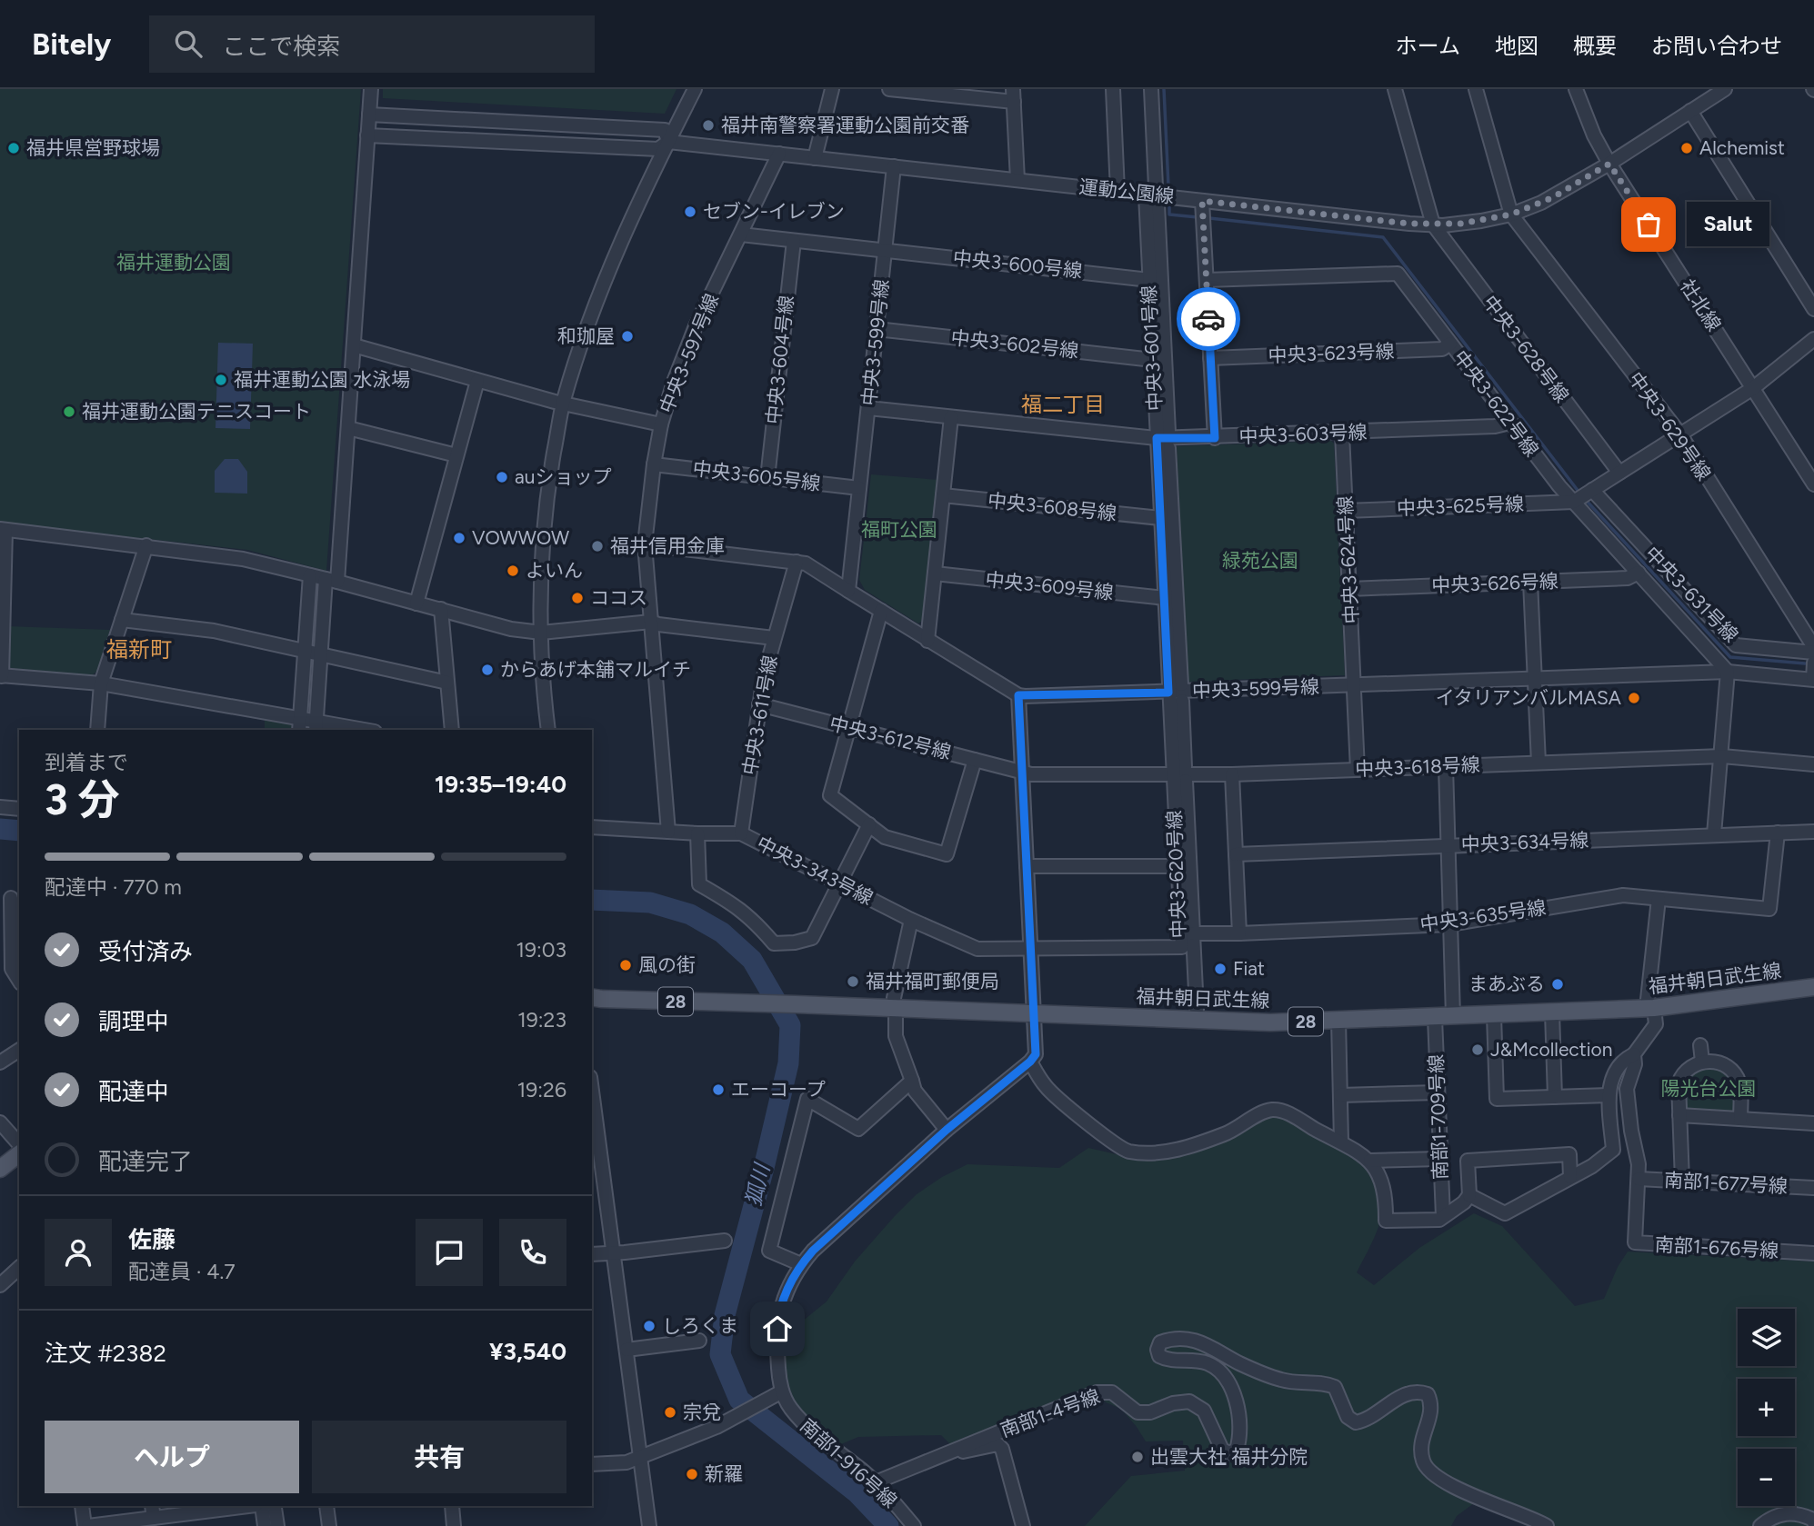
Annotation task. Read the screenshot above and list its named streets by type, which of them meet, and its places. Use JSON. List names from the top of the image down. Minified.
{"streets":{"main road":["福井朝日武生線","28"],"street":["運動公園線","中央3-600号線","社北線","中央3-599号線","中央3-602号線","中央3-601号線","中央3-628号線","中央3-597号線","中央3-623号線","中央3-604号線","中央3-622号線","中央3-629号線","中央3-603号線","中央3-605号線","中央3-625号線","中央3-608号線","中央3-624号線","中央3-626号線","中央3-609号線","中央3-631号線","中央3-611号線","中央3-612号線","中央3-618号線","中央3-634号線","中央3-343号線","中央3-620号線","中央3-635号線","南部1-709号線","南部1-677号線","南部1-676号線","南部1-4号線","南部1-916号線"]},"crossings":[["運動公園線","社北線"],["運動公園線","中央3-599号線"],["運動公園線","中央3-601号線"],["運動公園線","中央3-628号線"],["運動公園線","中央3-597号線"],["運動公園線","中央3-629号線"],["中央3-600号線","中央3-599号線"],["中央3-600号線","中央3-601号線"],["中央3-600号線","中央3-597号線"],["中央3-600号線","中央3-604号線"],["中央3-599号線","中央3-602号線"],["中央3-599号線","中央3-601号線"],["中央3-599号線","中央3-622号線"],["中央3-599号線","中央3-603号線"],["中央3-599号線","中央3-605号線"],["中央3-599号線","中央3-624号線"],["中央3-599号線","中央3-620号線"],["中央3-602号線","中央3-601号線"],["中央3-601号線","中央3-603号線"],["中央3-601号線","中央3-608号線"],["中央3-601号線","中央3-609号線"],["中央3-601号線","中央3-620号線"],["中央3-597号線","中央3-605号線"],["中央3-597号線","中央3-343号線"],["中央3-623号線","中央3-622号線"],["中央3-604号線","中央3-605号線"],["中央3-622号線","中央3-603号線"],["中央3-622号線","中央3-625号線"],["中央3-622号線","中央3-626号線"],["中央3-622号線","中央3-631号線"],["中央3-603号線","中央3-624号線"],["中央3-625号線","中央3-624号線"],["中央3-625号線","中央3-631号線"],["中央3-624号線","中央3-626号線"],["中央3-624号線","中央3-618号線"],["中央3-611号線","中央3-612号線"],["中央3-611号線","中央3-343号線"],["中央3-612号線","中央3-618号線"],["中央3-618号線","中央3-620号線"],["中央3-634号線","中央3-635号線"],["中央3-343号線","中央3-620号線"],["中央3-635号線","南部1-676号線"],["福井朝日武生線","南部1-709号線"],["福井朝日武生線","南部1-676号線"],["南部1-677号線","南部1-676号線"],["南部1-4号線","南部1-916号線"]],"districts":["福二丁目","福新町"],"water":["狐川"],"parks":["福井運動公園","福町公園","緑苑公園","陽光台公園"],"places":["福井南警察署運動公園前交番","福井県営野球場","Alchemist","セブン-イレブン","Salut","和珈屋","福井運動公園 水泳場","福井運動公園テニスコート","auショップ","VOWWOW","福井信用金庫","よいん","ココス","からあげ本舗マルイチ","イタリアンバルMASA","風の街","Fiat","福井福町郵便局","まあぶる","J&Mcollection","エーコープ","しろくま","宗兌","出雲大社 福井分院","新羅"],"page":{"header":"Bitely","search":"ここで検索","nav":["ホーム","地図","概要","お問い合わせ"],"bubble":"Salut","heading":["3 分","到着まで","19:35–19:40"],"panel":["佐藤","配達員 · 4.7","注文 #2382","¥3,540"],"bar":"配達中 · 770 m","list":[["受付済み","19:03"],["調理中","19:23"],["配達中","19:26"],"配達完了"],"map_buttons":["+","−"],"buttons":["ヘルプ","共有"]}}
